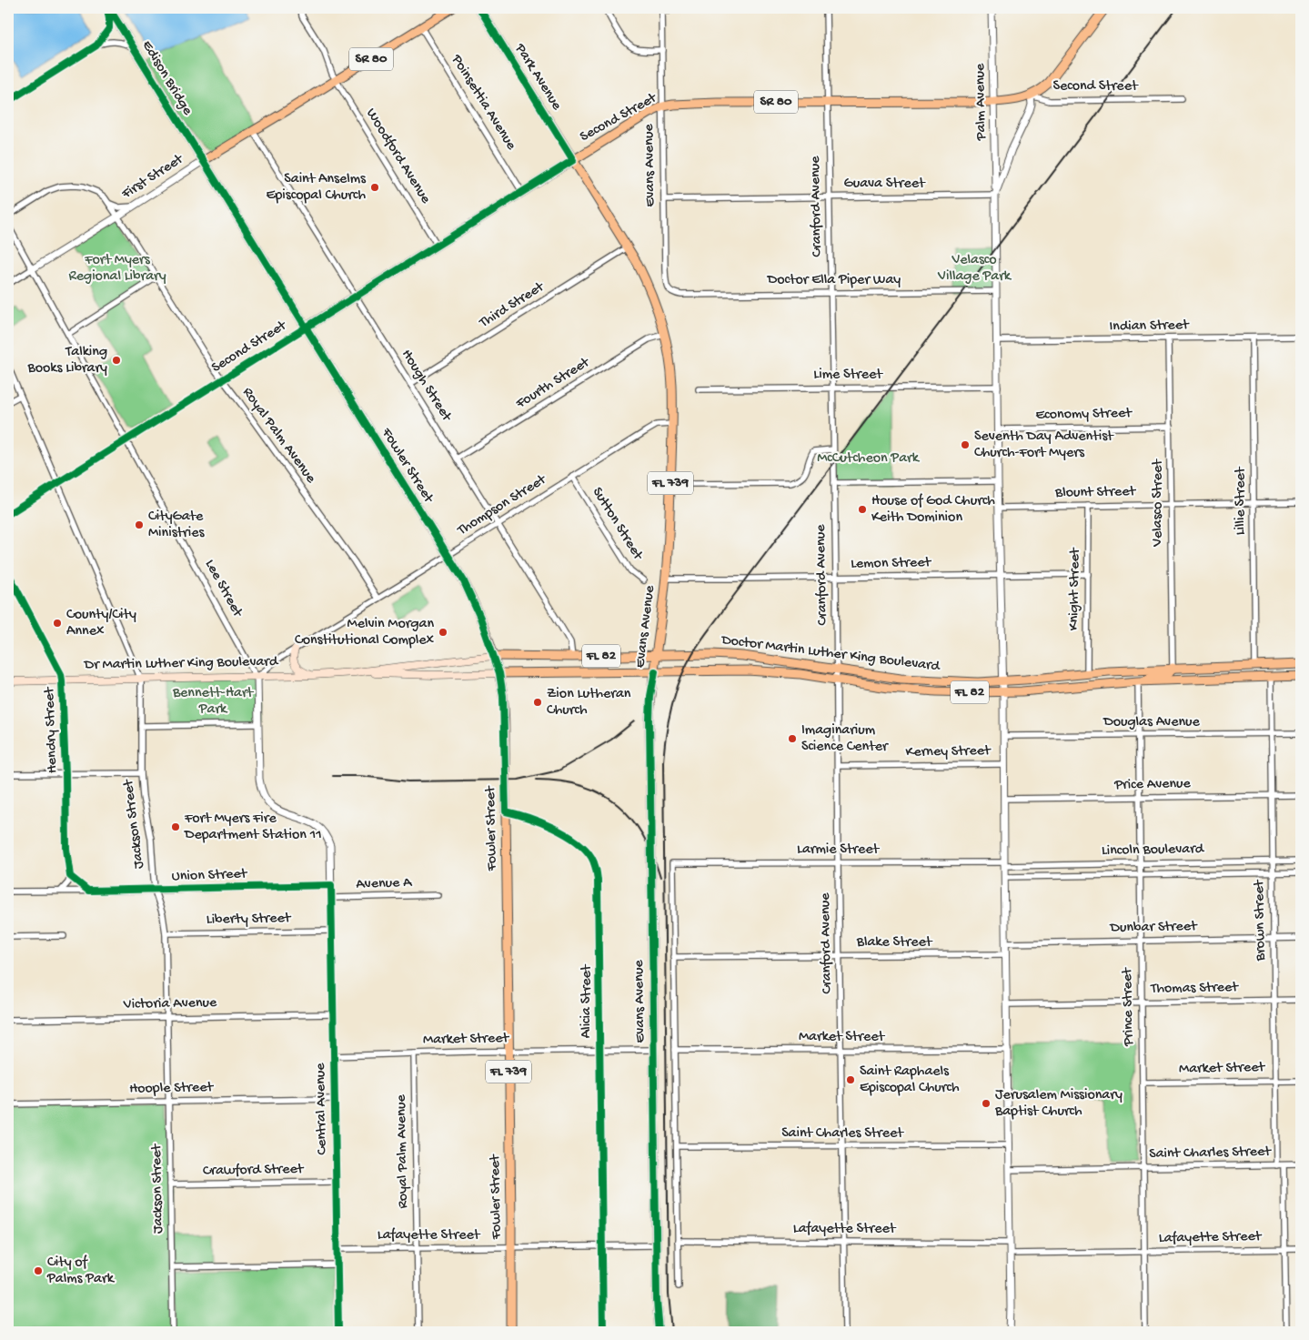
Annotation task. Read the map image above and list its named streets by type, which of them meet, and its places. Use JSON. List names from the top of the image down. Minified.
{"streets":{"main road":["SR 80","Park Avenue","Edison Bridge","Second Street","Evans Avenue","First Street","Fowler Street","FL 739","Doctor Martin Luther King Boulevard","FL 82","Dr Martin Luther King Boulevard"],"street":["Palm Avenue","Poinsettia Avenue","Woodford Avenue","Guava Street","Cranford Avenue","Doctor Ella Piper Way","Third Street","Indian Street","Lime Street","Fourth Street","Hough Street","Economy Street","Royal Palm Avenue","Blount Street","Lillie Street","Velasco Street","Thompson Street","Sutton Street","Lemon Street","Lee Street","Knight Street","Douglas Avenue","Hendry Street","Kerney Street","Price Avenue","Jackson Street","Larmie Street","Lincoln Boulevard","Union Street","Avenue A","Liberty Street","Brown Street","Dunbar Street","Blake Street","Thomas Street","Alicia Street","Victoria Avenue","Prince Street","Market Street","Hoople Street","Central Avenue","Saint Charles Street","Crawford Street","Lafayette Street"]},"crossings":[["SR 80","Second Street"],["Park Avenue","Second Street"],["Park Avenue","Evans Avenue"],["Park Avenue","Third Street"],["Park Avenue","Fourth Street"],["Edison Bridge","First Street"],["Edison Bridge","Fowler Street"],["Second Street","Palm Avenue"],["Second Street","Poinsettia Avenue"],["Second Street","Woodford Avenue"],["Second Street","Evans Avenue"],["Second Street","Cranford Avenue"],["Second Street","Hough Street"],["Second Street","Royal Palm Avenue"],["Second Street","Fowler Street"],["Second Street","Lee Street"],["Second Street","Jackson Street"],["Palm Avenue","Guava Street"],["Palm Avenue","Doctor Ella Piper Way"],["Palm Avenue","Indian Street"],["Palm Avenue","Lime Street"],["Palm Avenue","Economy Street"],["Palm Avenue","Blount Street"],["Palm Avenue","Lemon Street"],["Palm Avenue","Doctor Martin Luther King Boulevard"],["Palm Avenue","Douglas Avenue"],["Palm Avenue","Kerney Street"],["Palm Avenue","Price Avenue"],["Palm Avenue","Larmie Street"],["Palm Avenue","Lincoln Boulevard"],["Palm Avenue","Dunbar Street"],["Palm Avenue","Blake Street"],["Palm Avenue","Thomas Street"],["Palm Avenue","Market Street"],["Palm Avenue","Saint Charles Street"],["Palm Avenue","Lafayette Street"],["Poinsettia Avenue","First Street"],["Woodford Avenue","First Street"],["Evans Avenue","Guava Street"],["Evans Avenue","Doctor Ella Piper Way"],["Evans Avenue","Fourth Street"],["Evans Avenue","Thompson Street"],["Evans Avenue","Lemon Street"],["Evans Avenue","Doctor Martin Luther King Boulevard"],["Evans Avenue","Dr Martin Luther King Boulevard"],["Evans Avenue","Market Street"],["Evans Avenue","Lafayette Street"],["First Street","Hough Street"],["First Street","Royal Palm Avenue"],["First Street","Fowler Street"],["First Street","Lee Street"],["Guava Street","Cranford Avenue"],["Cranford Avenue","Doctor Ella Piper Way"],["Cranford Avenue","Lime Street"],["Cranford Avenue","Lemon Street"],["Cranford Avenue","Doctor Martin Luther King Boulevard"],["Cranford Avenue","Kerney Street"],["Cranford Avenue","Larmie Street"],["Cranford Avenue","Blake Street"],["Cranford Avenue","Market Street"],["Cranford Avenue","Saint Charles Street"],["Cranford Avenue","Lafayette Street"],["Third Street","Hough Street"],["Indian Street","Lillie Street"],["Indian Street","Velasco Street"],["Fourth Street","Hough Street"],["Hough Street","Thompson Street"],["Hough Street","Doctor Martin Luther King Boulevard"],["Economy Street","Velasco Street"],["Royal Palm Avenue","Thompson Street"],["Royal Palm Avenue","Market Street"],["Royal Palm Avenue","Lafayette Street"],["Fowler Street","Thompson Street"],["Fowler Street","Doctor Martin Luther King Boulevard"],["Fowler Street","Dr Martin Luther King Boulevard"],["Fowler Street","Alicia Street"],["Fowler Street","Market Street"],["Fowler Street","Lafayette Street"],["Blount Street","Lillie Street"],["Blount Street","Velasco Street"],["Blount Street","Knight Street"],["Lillie Street","Doctor Martin Luther King Boulevard"],["Velasco Street","Doctor Martin Luther King Boulevard"],["Thompson Street","Sutton Street"],["Thompson Street","Lee Street"],["Thompson Street","Dr Martin Luther King Boulevard"],["Thompson Street","Central Avenue"],["Lemon Street","Knight Street"],["Lee Street","Dr Martin Luther King Boulevard"],["Lee Street","Central Avenue"],["Knight Street","Doctor Martin Luther King Boulevard"],["Doctor Martin Luther King Boulevard","Dr Martin Luther King Boulevard"],["Doctor Martin Luther King Boulevard","Brown Street"],["Doctor Martin Luther King Boulevard","Prince Street"],["Dr Martin Luther King Boulevard","Hendry Street"],["Dr Martin Luther King Boulevard","Jackson Street"],["Dr Martin Luther King Boulevard","Central Avenue"],["Douglas Avenue","Brown Street"],["Douglas Avenue","Prince Street"],["Price Avenue","Brown Street"],["Price Avenue","Prince Street"],["Jackson Street","Union Street"],["Jackson Street","Liberty Street"],["Jackson Street","Victoria Avenue"],["Jackson Street","Hoople Street"],["Jackson Street","Crawford Street"],["Larmie Street","Lincoln Boulevard"],["Larmie Street","Blake Street"],["Lincoln Boulevard","Brown Street"],["Lincoln Boulevard","Prince Street"],["Union Street","Central Avenue"],["Avenue A","Central Avenue"],["Liberty Street","Central Avenue"],["Brown Street","Dunbar Street"],["Brown Street","Thomas Street"],["Brown Street","Market Street"],["Brown Street","Saint Charles Street"],["Dunbar Street","Prince Street"],["Thomas Street","Prince Street"],["Alicia Street","Market Street"],["Alicia Street","Lafayette Street"],["Victoria Avenue","Central Avenue"],["Prince Street","Market Street"],["Prince Street","Saint Charles Street"],["Prince Street","Lafayette Street"],["Market Street","Central Avenue"],["Hoople Street","Central Avenue"],["Central Avenue","Crawford Street"],["Central Avenue","Lafayette Street"]],"parks":["Fort Myers Regional Library","Velasco Village Park","McCutcheon Park","Bennett-Hart Park"],"places":["Saint Anselms Episcopal Church","Talking Books Library","Seventh Day Adventist Church-Fort Myers","House of God Church Keith Dominion","CityGate Ministries","County/City Annex","Melvin Morgan Constitutional Complex","Zion Lutheran Church","Imaginarium Science Center","Fort Myers Fire Department Station 11","Saint Raphaels Episcopal Church","Jerusalem Missionary Baptist Church","City of Palms Park"]}
